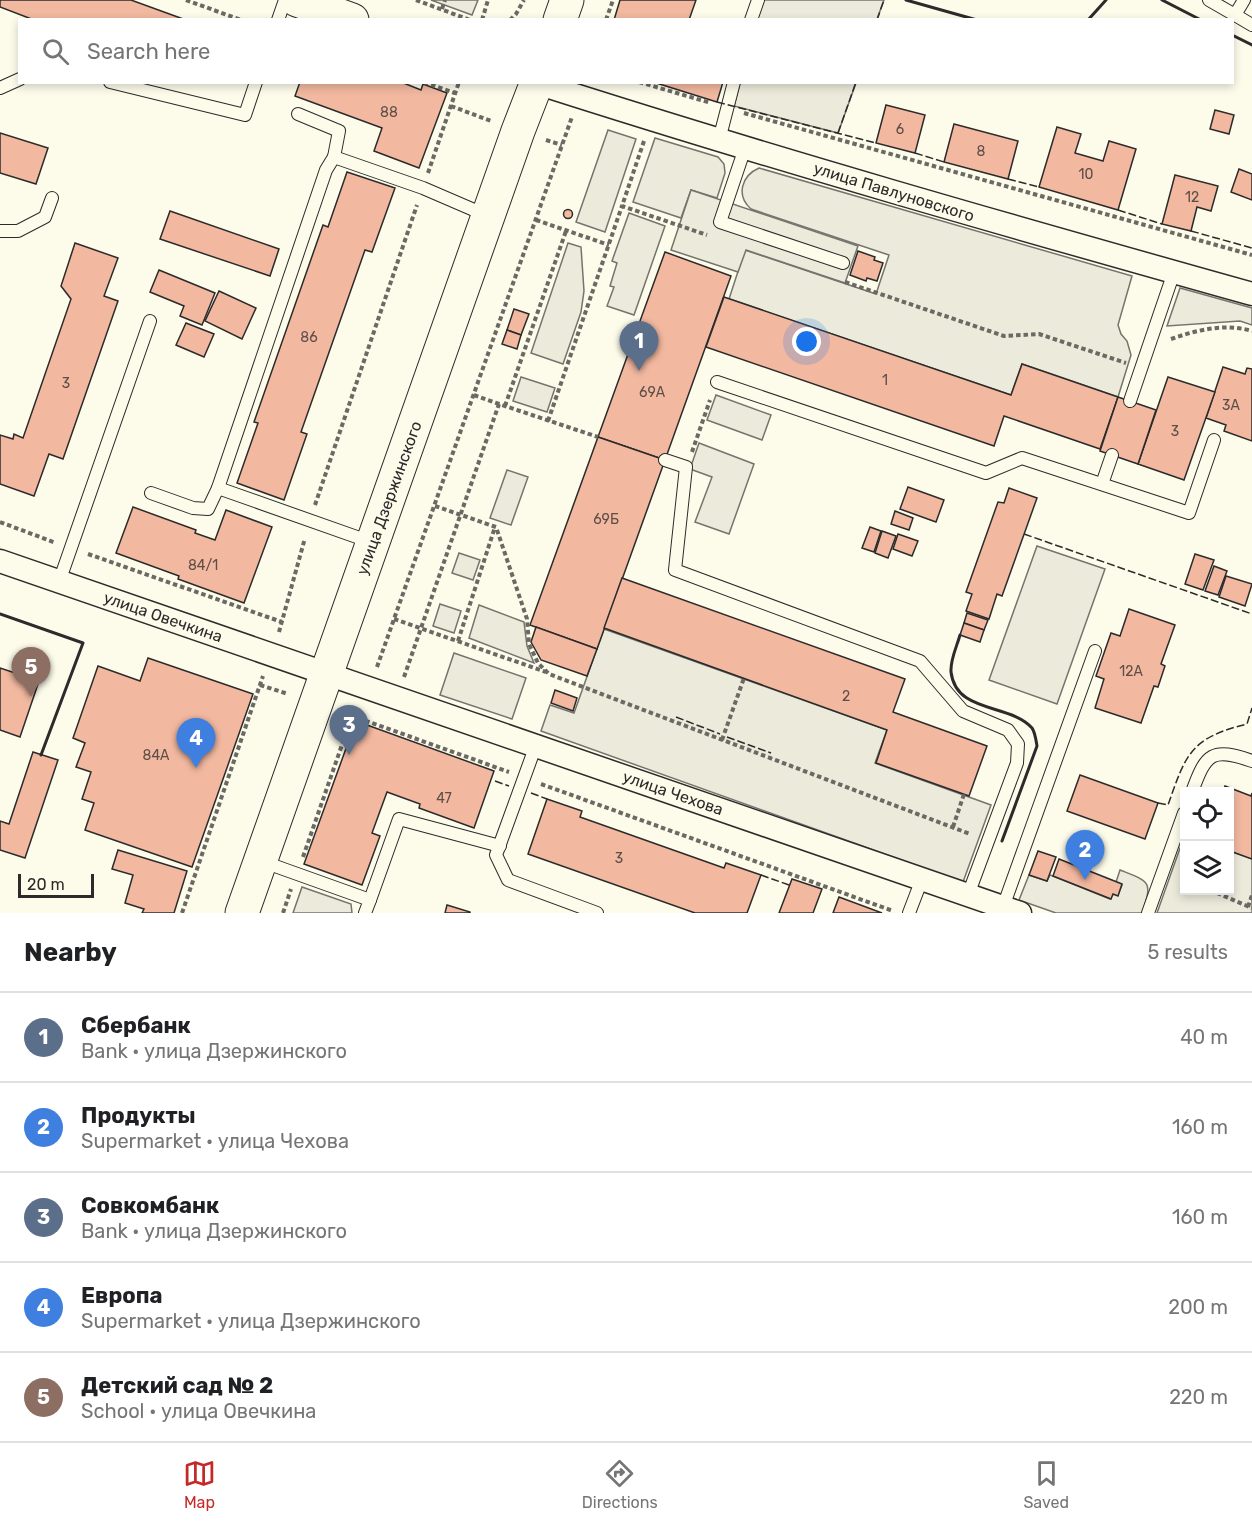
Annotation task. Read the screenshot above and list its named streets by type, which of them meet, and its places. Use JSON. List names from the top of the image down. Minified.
{"streets":{"main road":["улица Дзержинского"],"street":["улица Павлуновского","улица Овечкина","улица Чехова"]},"crossings":[["улица Дзержинского","улица Овечкина"],["улица Дзержинского","улица Чехова"],["улица Овечкина","улица Чехова"]],"house_numbers":["88","6","8","10","12","86","1","3","69А","3А","3","69Б","84/1","12А","2","84А","47","3"],"scale_bar":"20 m","page":{"search":"Search here","pins":["1","5","3","4","2"],"scale":"20 m","heading":["Nearby","5 results"],"list":[{"mark":"1","name":"Сбербанк","note":"Bank · улица Дзержинского","value":"40 m"},{"mark":"2","name":"Продукты","note":"Supermarket · улица Чехова","value":"160 m"},{"mark":"3","name":"Совкомбанк","note":"Bank · улица Дзержинского","value":"160 m"},{"mark":"4","name":"Европа","note":"Supermarket · улица Дзержинского","value":"200 m"},{"mark":"5","name":"Детский сад № 2","note":"School · улица Овечкина","value":"220 m"}],"nav":["Map","Directions","Saved"]}}
